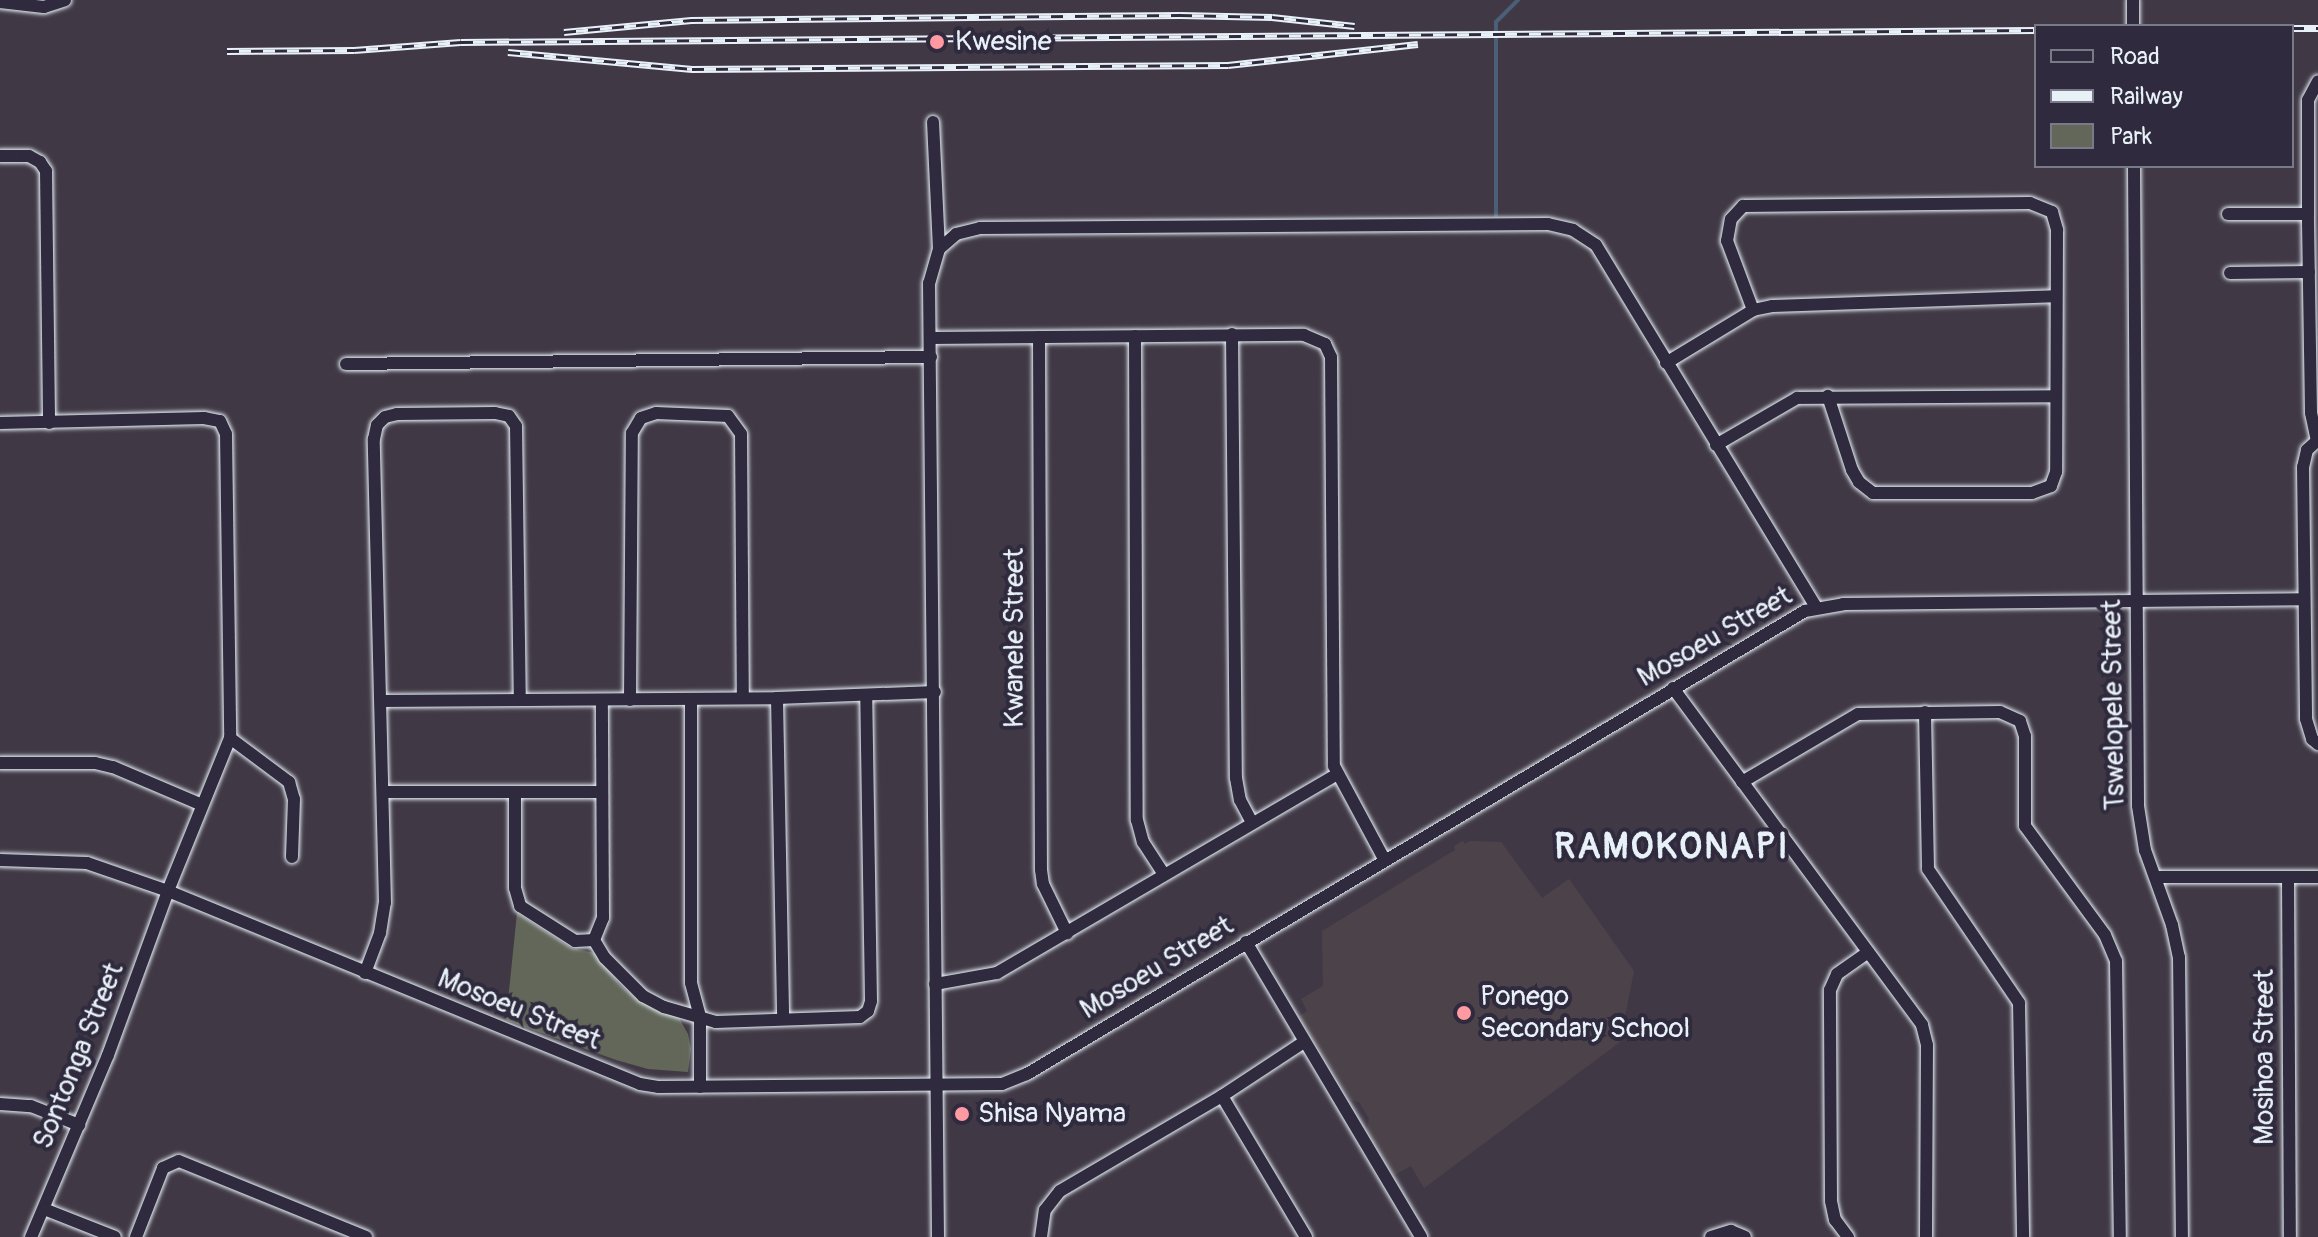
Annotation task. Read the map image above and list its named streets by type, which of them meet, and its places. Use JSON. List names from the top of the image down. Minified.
{"streets":{"street":["Mosoeu Street","Kwanele Street","Tswelopele Street","Sontonga Street","Mosihoa Street"]},"crossings":[["Mosoeu Street","Tswelopele Street"],["Mosoeu Street","Sontonga Street"]],"districts":["RAMOKONAPI"],"places":["Kwesine","Ponego Secondary School","Shisa Nyama"],"legend":["Road","Railway","Park"]}
